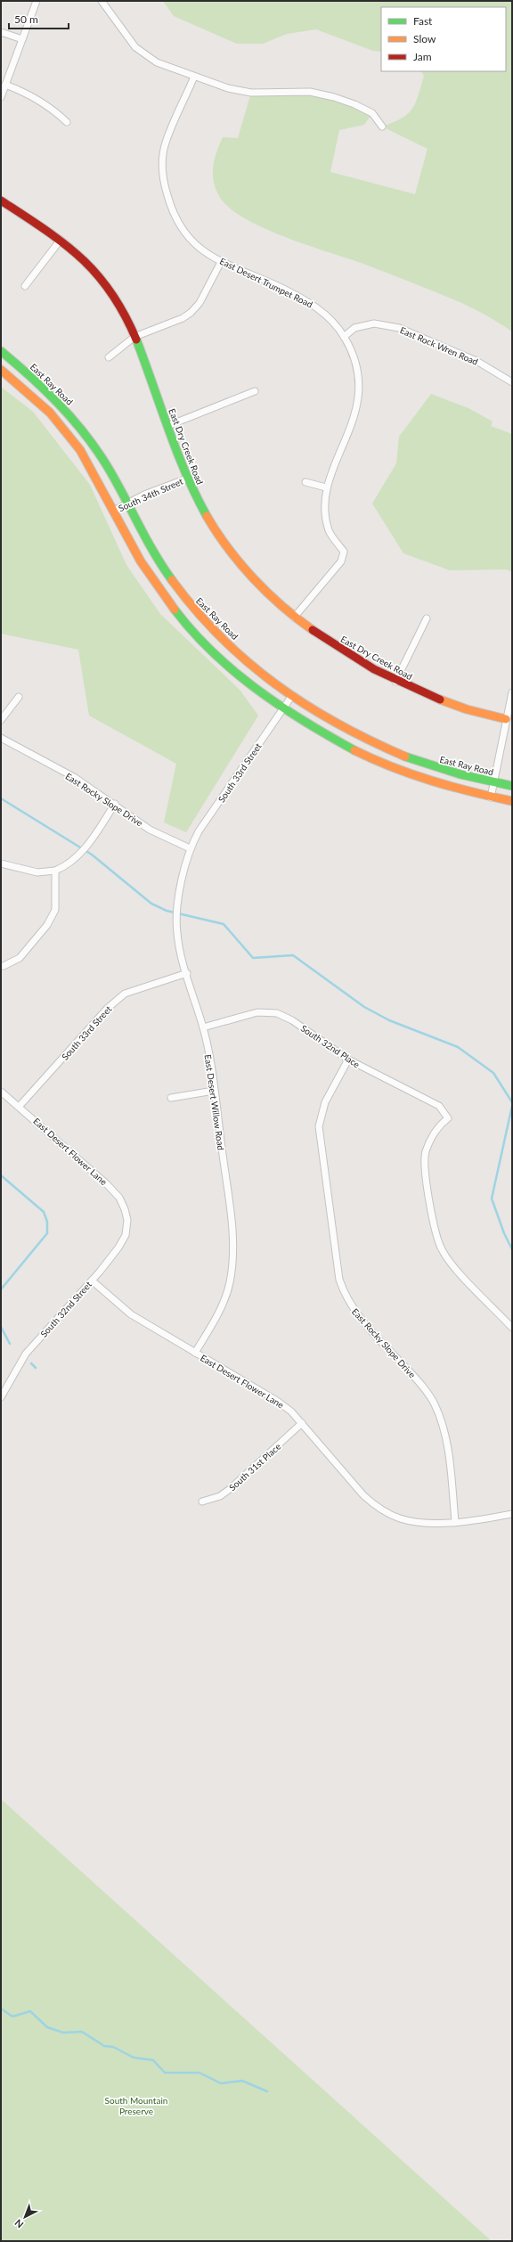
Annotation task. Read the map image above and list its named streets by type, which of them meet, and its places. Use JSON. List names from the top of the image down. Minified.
{"streets":{"main road":["East Ray Road","East Dry Creek Road"],"street":["East Desert Trumpet Road","East Rock Wren Road","South 34th Street","South 33rd Street","East Rocky Slope Drive","South 32nd Place","East Desert Willow Road","East Desert Flower Lane","South 32nd Street","South 31st Place"]},"crossings":[["East Desert Trumpet Road","East Rock Wren Road"],["East Desert Trumpet Road","East Dry Creek Road"],["East Ray Road","South 34th Street"],["East Ray Road","South 33rd Street"],["East Dry Creek Road","South 34th Street"],["South 33rd Street","East Rocky Slope Drive"],["South 33rd Street","East Desert Willow Road"],["South 33rd Street","East Desert Flower Lane"],["East Rocky Slope Drive","South 32nd Place"],["East Rocky Slope Drive","East Desert Willow Road"],["East Rocky Slope Drive","East Desert Flower Lane"],["South 32nd Place","East Desert Willow Road"],["East Desert Willow Road","East Desert Flower Lane"],["East Desert Flower Lane","South 32nd Street"],["East Desert Flower Lane","South 31st Place"]],"parks":["South Mountain Preserve"],"legend":["Fast","Slow","Jam"],"scale_bar":"50 m","north":"bottom left"}
